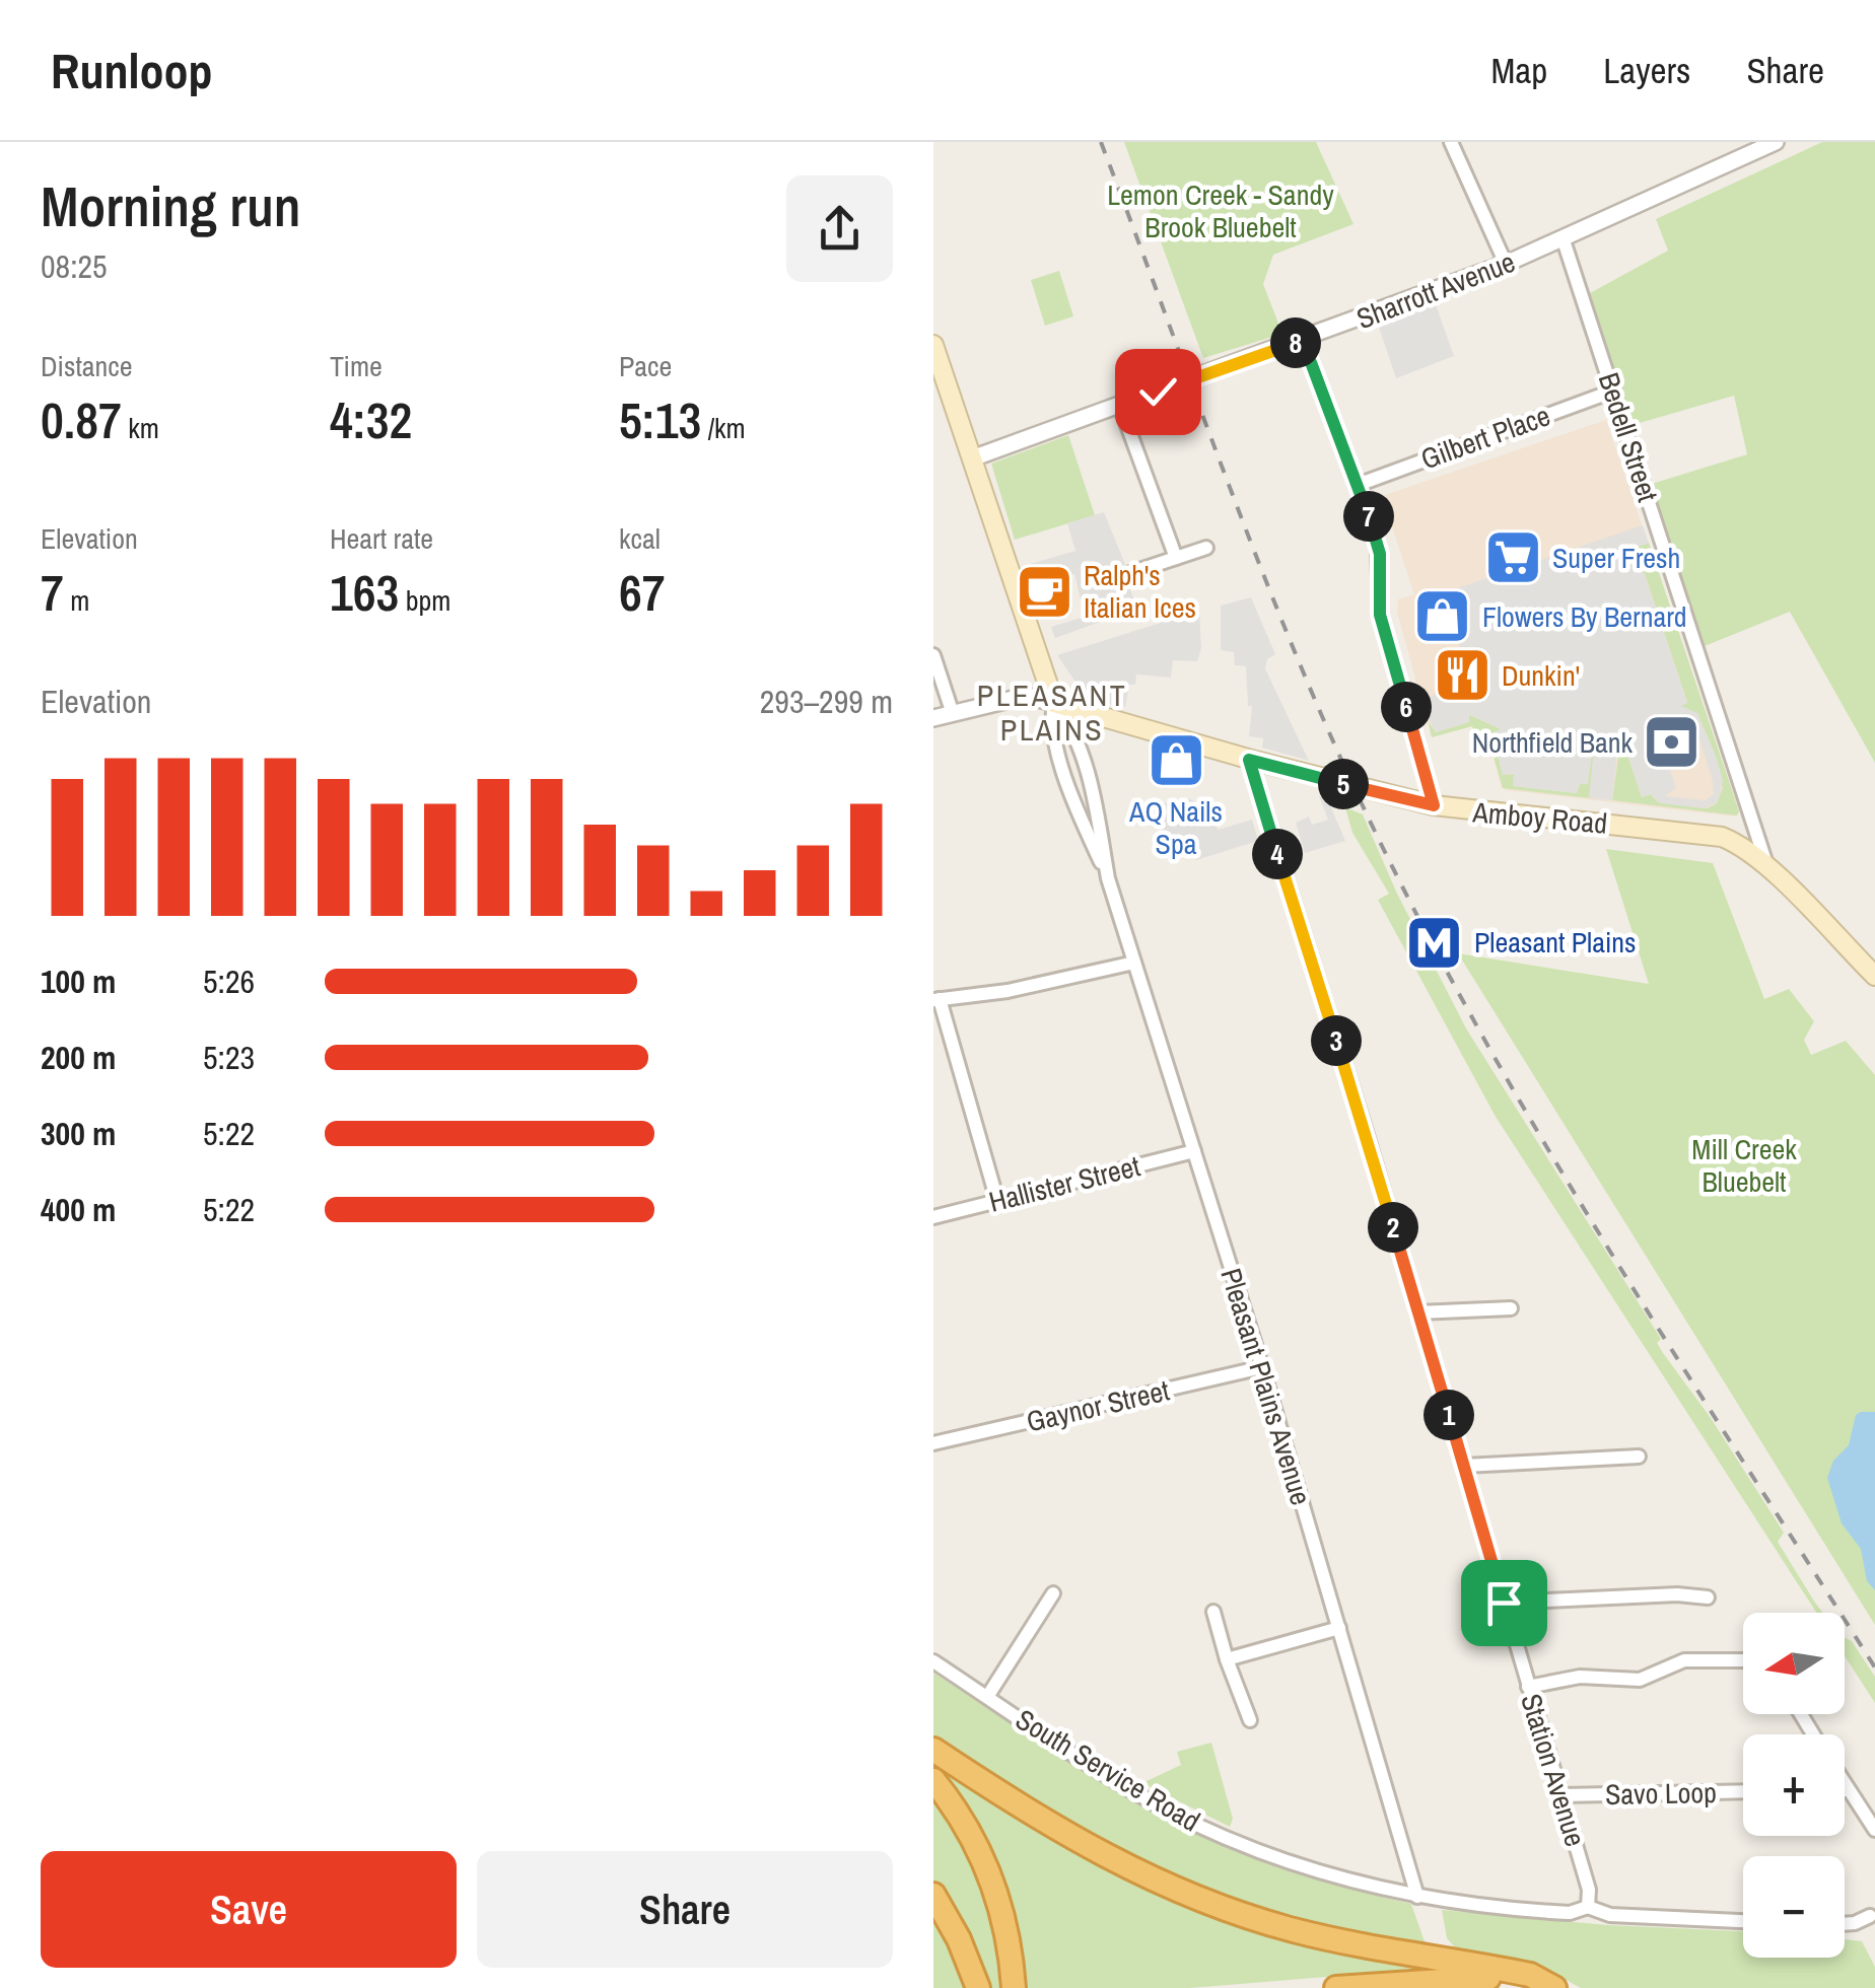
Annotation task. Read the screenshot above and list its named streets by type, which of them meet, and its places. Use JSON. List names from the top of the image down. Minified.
{"streets":{"main road":["Amboy Road"],"street":["Sharrott Avenue","Gilbert Place","Bedell Street","Hallister Street","Pleasant Plains Avenue","Gaynor Street","South Service Road","Station Avenue","Savo Loop"]},"crossings":[["Sharrott Avenue","Bedell Street"],["Gilbert Place","Bedell Street"],["Bedell Street","Amboy Road"],["Amboy Road","Pleasant Plains Avenue"],["Amboy Road","Station Avenue"],["Hallister Street","Pleasant Plains Avenue"],["Pleasant Plains Avenue","Gaynor Street"],["Pleasant Plains Avenue","South Service Road"],["South Service Road","Station Avenue"],["Station Avenue","Savo Loop"]],"districts":["PLEASANT PLAINS"],"parks":["Lemon Creek - Sandy Brook Bluebelt","Mill Creek Bluebelt"],"places":{"supermarket":["Super Fresh"],"cafe":["Ralph's Italian Ices"],"shop":["Flowers By Bernard","AQ Nails Spa"],"restaurant":["Dunkin'"],"bank":["Northfield Bank"],"metro station":["Pleasant Plains"]},"north":"left","page":{"header":"Runloop","nav":["Map","Layers","Share"],"heading":["Morning run","08:25"],"stats":[["Distance","0.87 km"],["Time","4:32"],["Pace","5:13 /km"],["Elevation","7 m"],["Heart rate","163 bpm"],["kcal","67"]],"pins":["8","7","6","5","4","3","2","1"],"chart":["Elevation","293–299 m"],"list":[{"name":"100 m","note":"5:26"},{"name":"200 m","note":"5:23"},{"name":"300 m","note":"5:22"},{"name":"400 m","note":"5:22"}],"map_buttons":["+","−"],"buttons":["Save","Share"]}}
